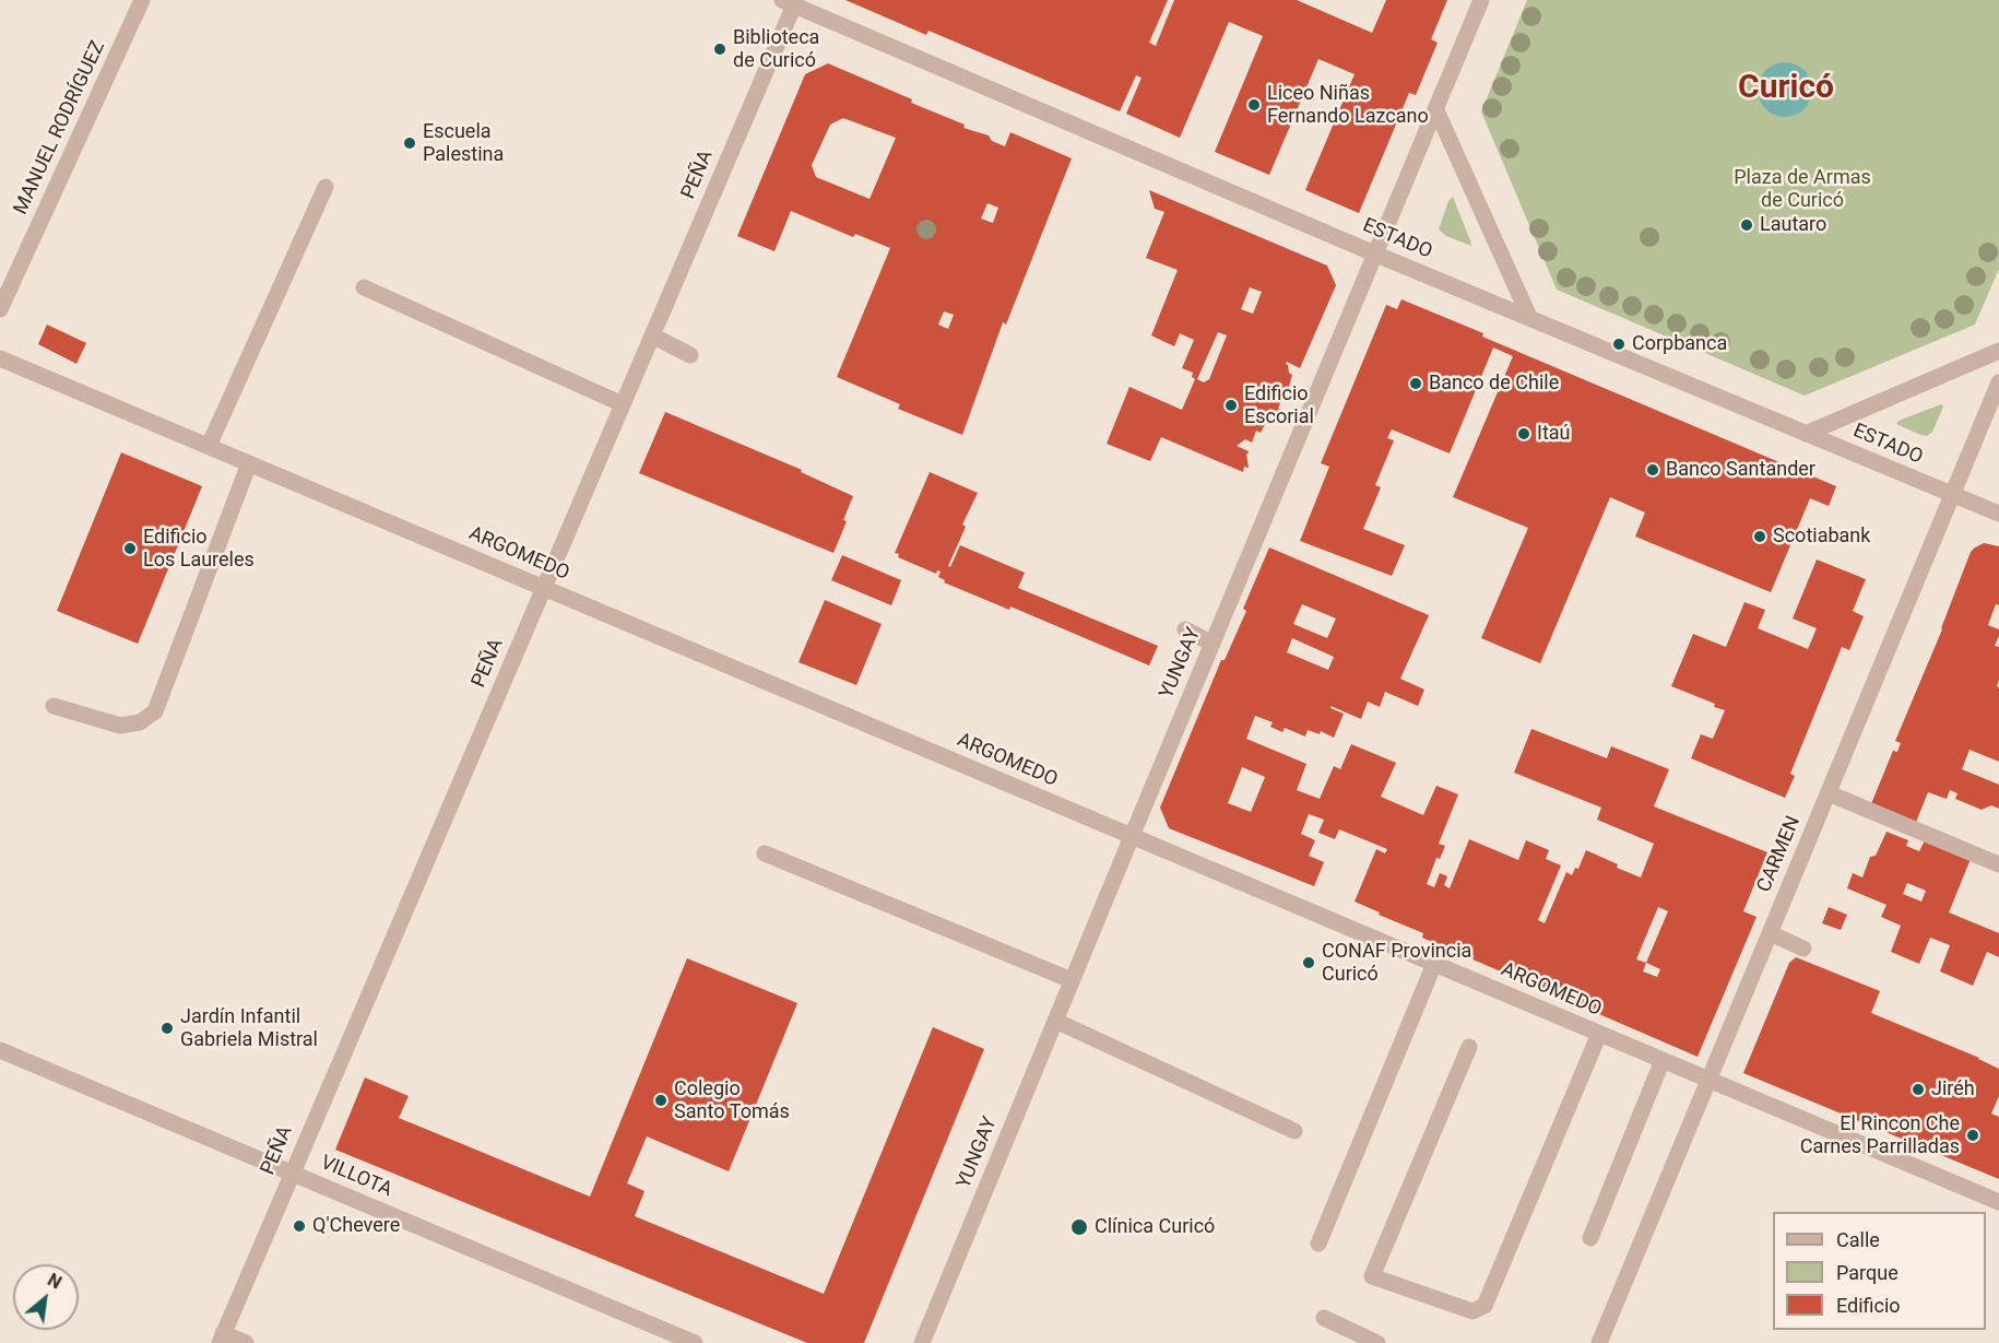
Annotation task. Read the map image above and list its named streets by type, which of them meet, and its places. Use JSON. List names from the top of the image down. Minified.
{"streets":{"street":["MANUEL RODRÍGUEZ","PEÑA","ESTADO","ARGOMEDO","YUNGAY","CARMEN","VILLOTA"]},"crossings":[["PEÑA","ESTADO"],["PEÑA","ARGOMEDO"],["PEÑA","VILLOTA"],["ESTADO","YUNGAY"],["ESTADO","CARMEN"],["ARGOMEDO","YUNGAY"],["ARGOMEDO","CARMEN"]],"districts":["Curicó"],"parks":["Plaza de Armas de Curicó"],"places":["Biblioteca de Curicó","Liceo Niñas Fernando Lazcano","Escuela Palestina","Lautaro","Corpbanca","Banco de Chile","Edificio Escorial","Itaú","Banco Santander","Scotiabank","Edificio Los Laureles","CONAF Provincia Curicó","Jardín Infantil Gabriela Mistral","Jiréh","Colegio Santo Tomás","El Rincon Che Carnes Parrilladas","Q'Chevere","Clínica Curicó"],"legend":["Calle","Parque","Edificio"],"north":"top right"}
